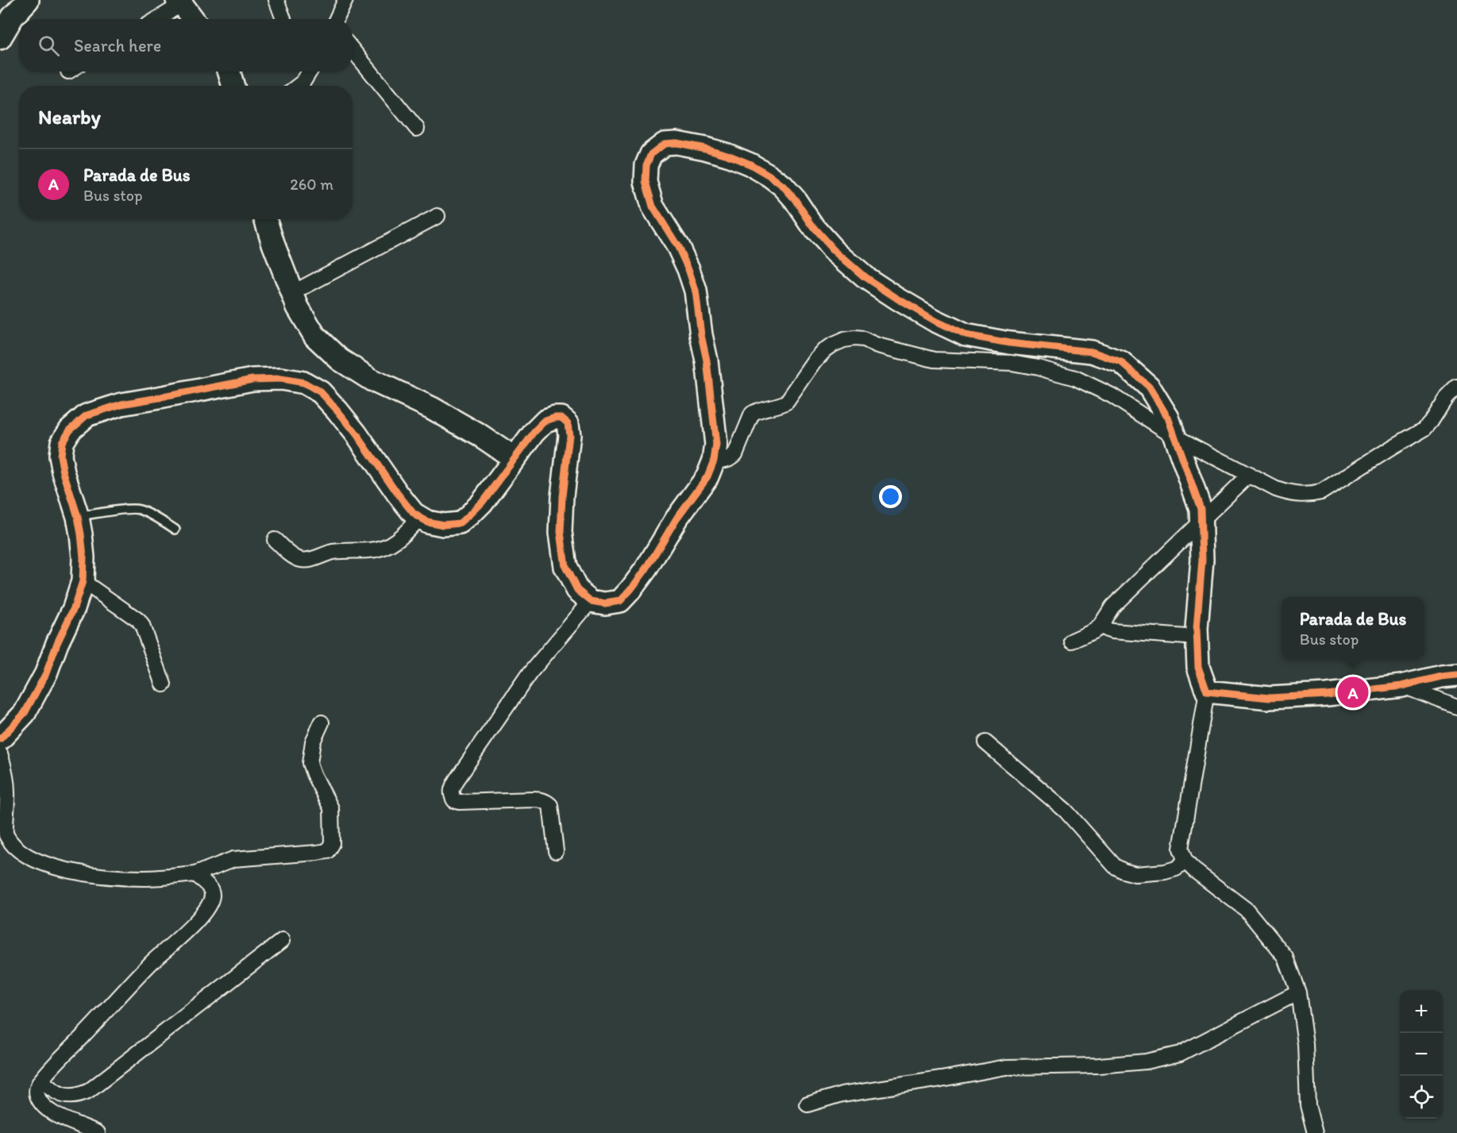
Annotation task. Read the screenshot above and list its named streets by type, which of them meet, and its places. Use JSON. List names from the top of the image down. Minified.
{"page":{"search":"Search here","heading":"Nearby","list":[{"mark":"A","name":"Parada de Bus","note":"Bus stop","value":"260 m"}],"popup":["Parada de Bus","Bus stop"],"pins":"A","map_buttons":["+","−"]}}
